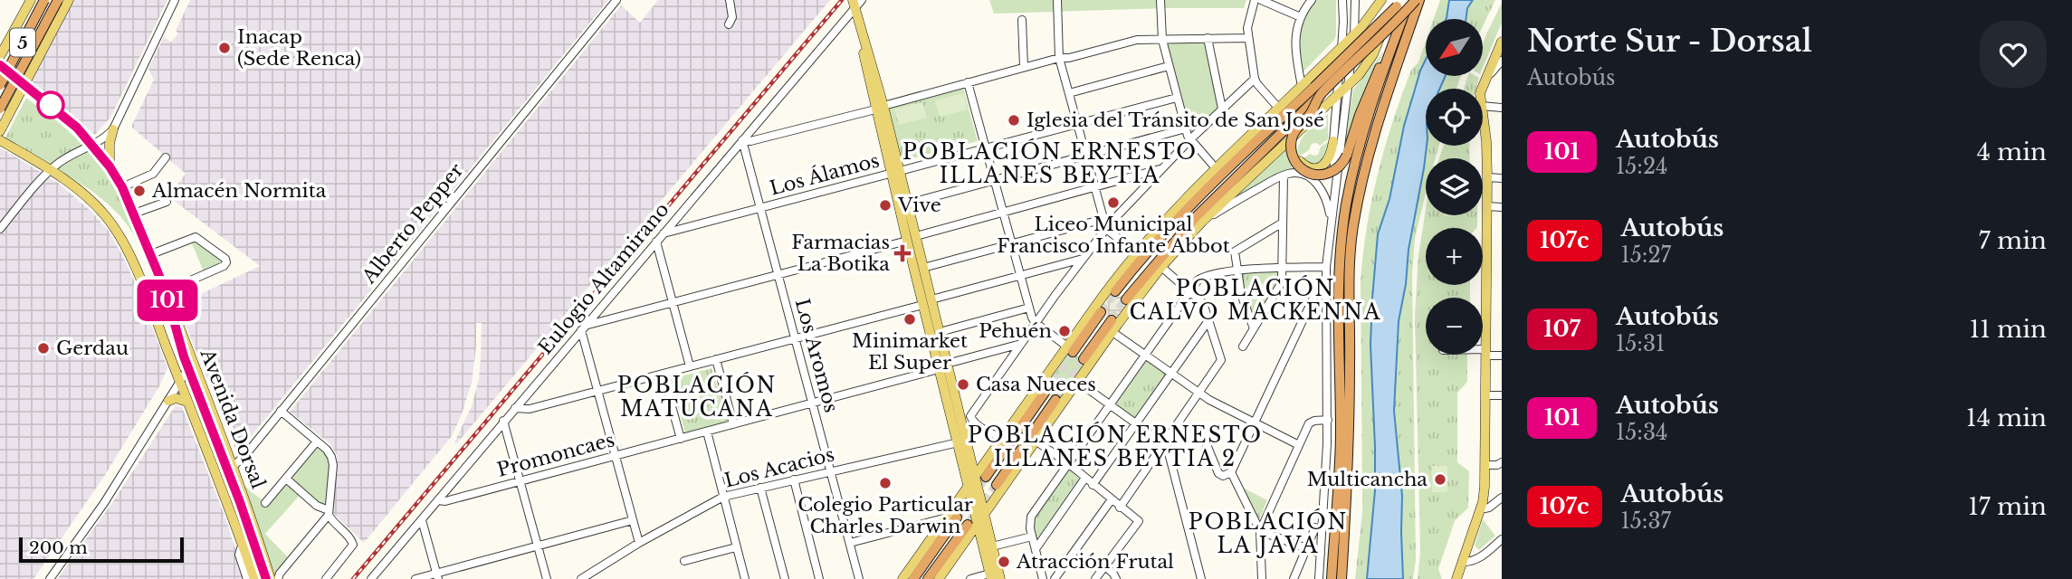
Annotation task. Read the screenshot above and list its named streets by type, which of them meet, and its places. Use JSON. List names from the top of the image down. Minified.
{"streets":{"highway":["5"],"main road":["Avenida Dorsal"],"street":["Los Álamos","Alberto Pepper","Eulogio Altamirano","Los Aromos","Promoncaes","Los Acacios"]},"crossings":[["Los Álamos","Eulogio Altamirano"],["Los Álamos","Los Aromos"],["Alberto Pepper","Avenida Dorsal"],["Eulogio Altamirano","Los Aromos"],["Eulogio Altamirano","Promoncaes"],["Los Aromos","Promoncaes"],["Los Aromos","Los Acacios"]],"districts":["POBLACIÓN ERNESTO ILLANES BEYTIA","POBLACIÓN CALVO MACKENNA","POBLACIÓN MATUCANA","POBLACIÓN ERNESTO ILLANES BEYTIA 2","POBLACIÓN LA JAVA"],"places":{"other":["Inacap (Sede Renca)","Iglesia del Tránsito de San José","Almacén Normita","Liceo Municipal Francisco Infante Abbot","Vive","Minimarket El Super","Pehuén","Gerdau","Casa Nueces","Multicancha","Colegio Particular Charles Darwin","Atracción Frutal"],"health":["Farmacias La Botika"]},"lines":["bus line 101"],"scale_bar":"200 m","north":"bottom left","page":{"on_map":"101","heading":["Norte Sur - Dorsal","Autobús"],"map_buttons":["+","−"],"list":[{"mark":"101","name":"Autobús","note":"15:24","value":"4 min"},{"mark":"107c","name":"Autobús","note":"15:27","value":"7 min"},{"mark":"107","name":"Autobús","note":"15:31","value":"11 min"},{"mark":"101","name":"Autobús","note":"15:34","value":"14 min"},{"mark":"107c","name":"Autobús","note":"15:37","value":"17 min"}],"scale":"200 m"}}
